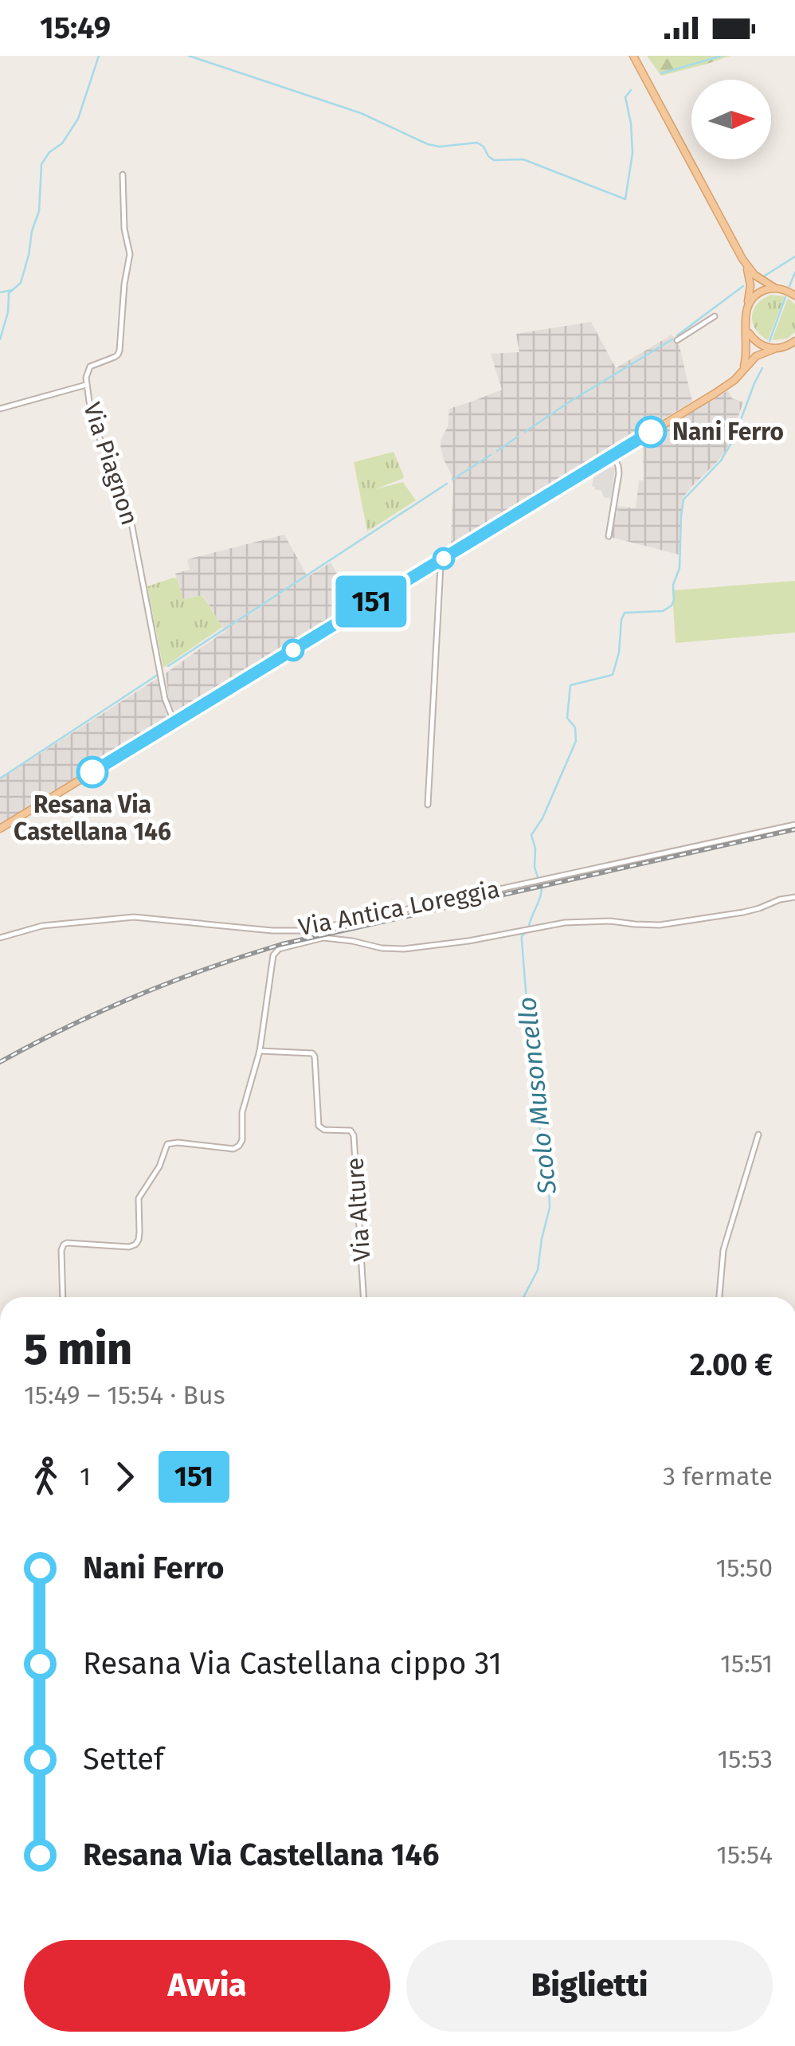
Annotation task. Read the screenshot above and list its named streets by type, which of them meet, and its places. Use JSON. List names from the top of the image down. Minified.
{"streets":{"street":["Via Piagnon","Via Antica Loreggia","Via Alture"]},"water":["Scolo Musoncello"],"places":["Nani Ferro","Resana Via Castellana 146"],"lines":["bus line 151"],"north":"right","page":{"status":"15:49","on_map":"151","heading":["5 min","15:49 – 15:54 · Bus","2.00 €"],"legs":["1","151","3 fermate"],"list":[{"name":"Nani Ferro","value":"15:50"},{"name":"Resana Via Castellana cippo 31","value":"15:51"},{"name":"Settef","value":"15:53"},{"name":"Resana Via Castellana 146","value":"15:54"}],"buttons":["Avvia","Biglietti"]}}
